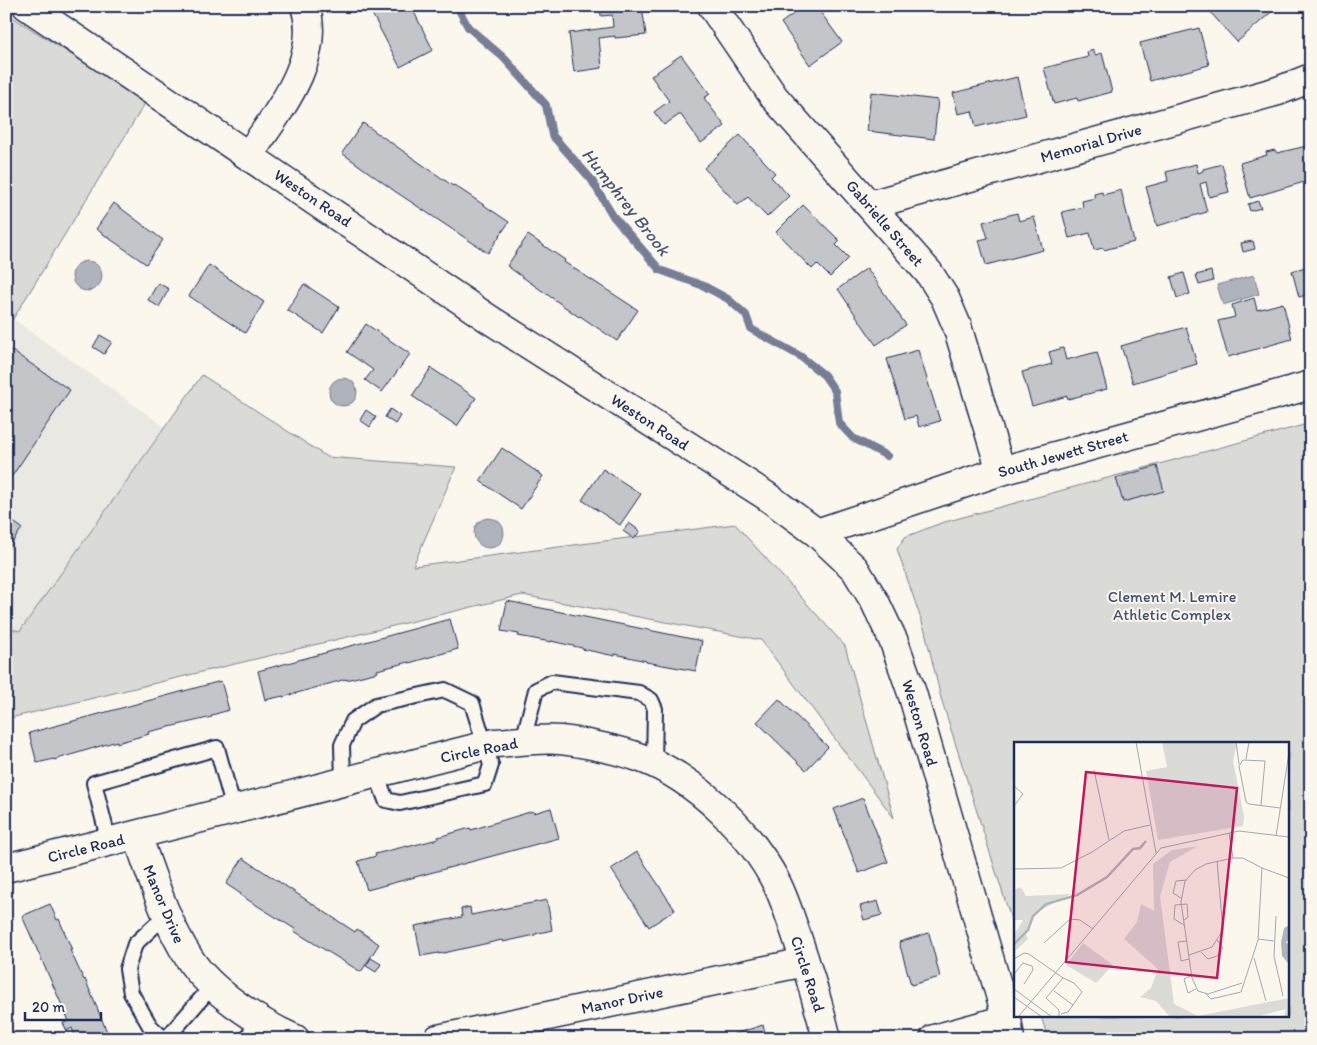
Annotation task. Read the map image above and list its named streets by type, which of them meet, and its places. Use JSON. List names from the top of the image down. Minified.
{"streets":{"street":["Memorial Drive","Weston Road","Gabrielle Street","South Jewett Street","Circle Road","Manor Drive"]},"crossings":[["Memorial Drive","Gabrielle Street"],["Weston Road","South Jewett Street"],["Gabrielle Street","South Jewett Street"],["Circle Road","Manor Drive"]],"water":["Humphrey Brook"],"parks":["Clement M. Lemire Athletic Complex"],"scale_bar":"20 m"}
